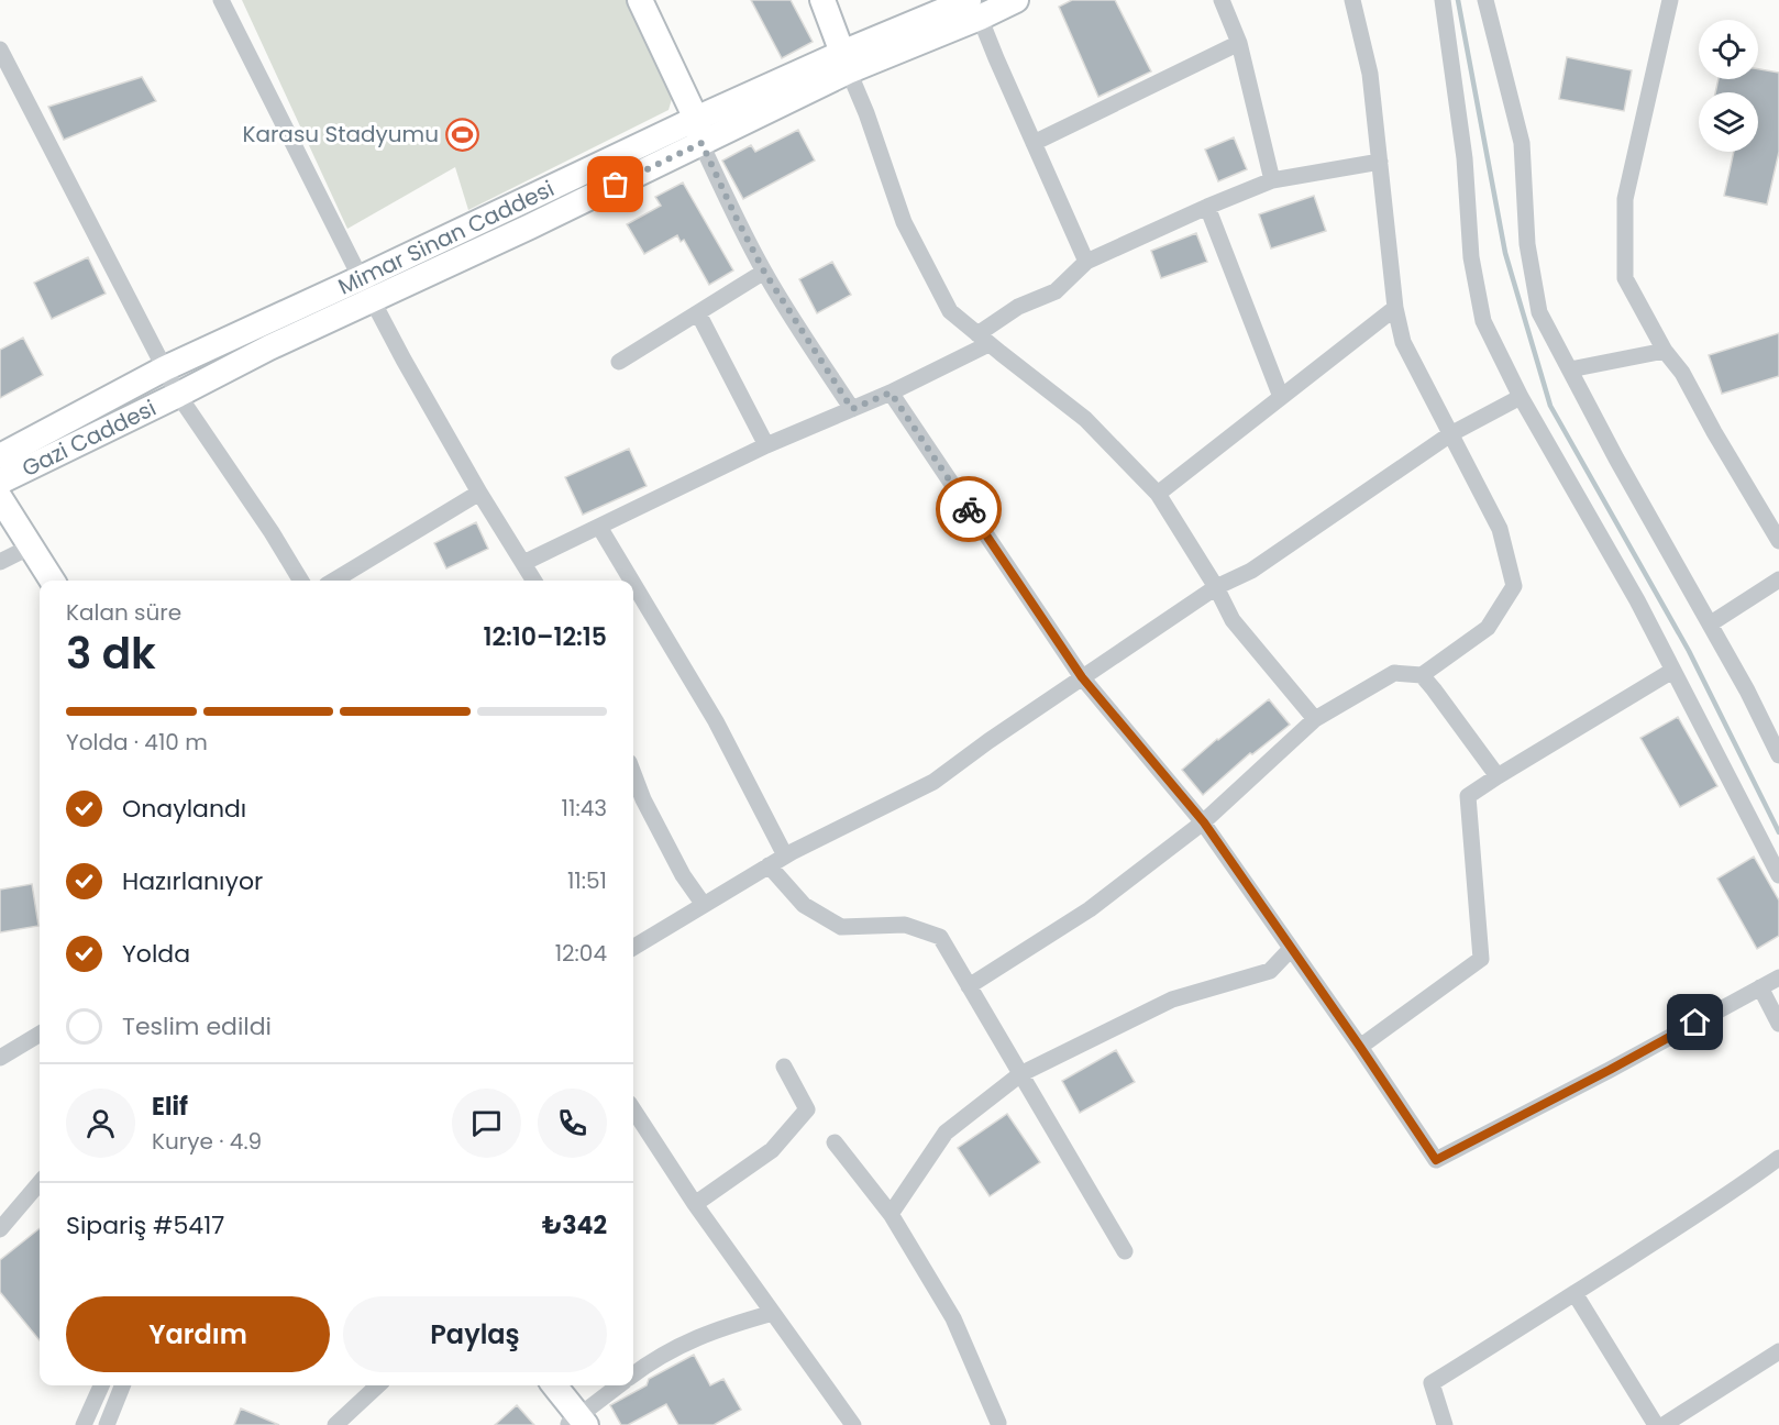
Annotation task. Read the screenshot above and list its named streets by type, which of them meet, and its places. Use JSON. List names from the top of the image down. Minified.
{"streets":{"main road":["Mimar Sinan Caddesi","Gazi Caddesi"]},"crossings":[["Mimar Sinan Caddesi","Gazi Caddesi"]],"places":{"sports":["Karasu Stadyumu"]},"page":{"heading":["3 dk","Kalan süre","12:10–12:15"],"panel":["Elif","Kurye · 4.9","Sipariş #5417","₺342"],"bar":"Yolda · 410 m","list":[["Onaylandı","11:43"],["Hazırlanıyor","11:51"],["Yolda","12:04"],"Teslim edildi"],"buttons":["Yardım","Paylaş"]}}
